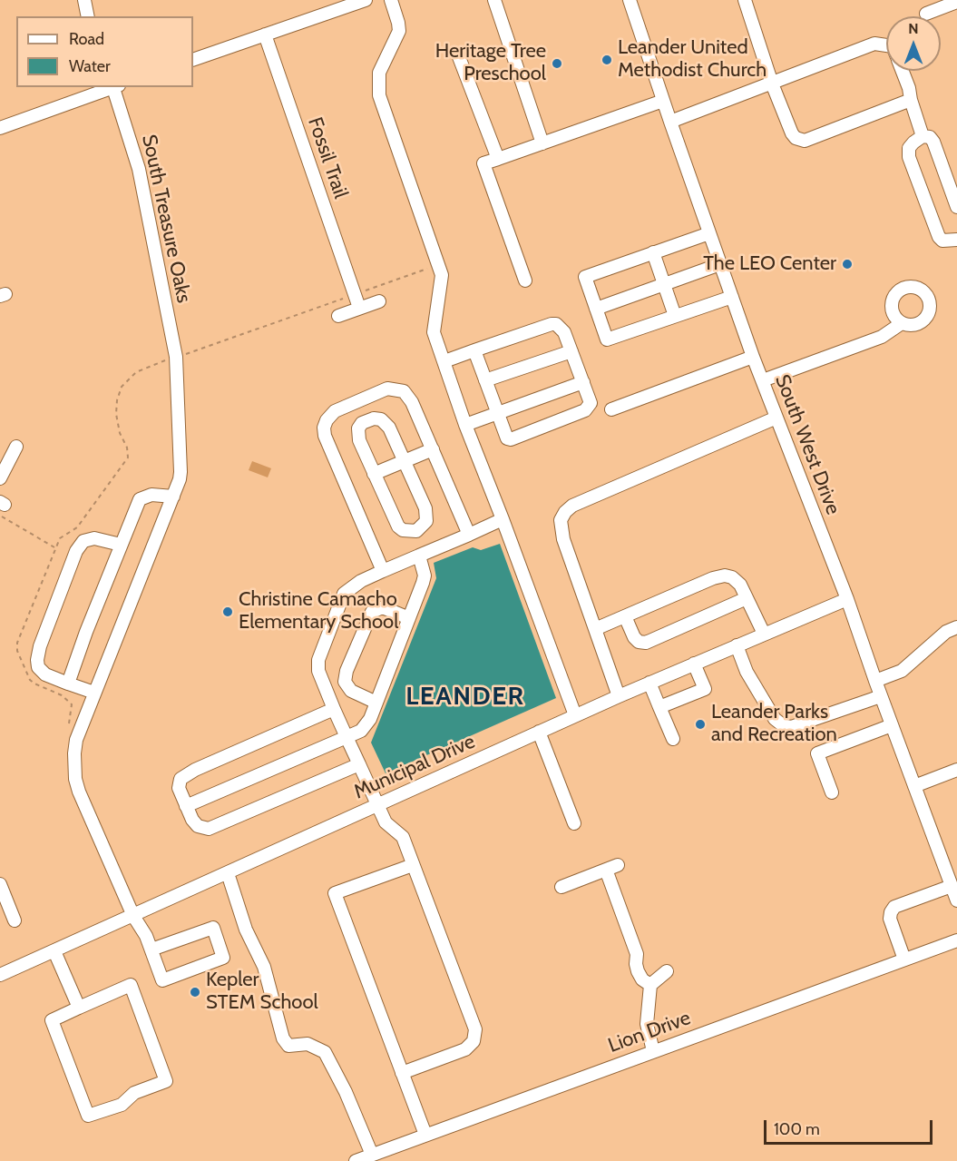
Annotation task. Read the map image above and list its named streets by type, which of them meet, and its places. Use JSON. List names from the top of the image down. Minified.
{"streets":{"street":["Fossil Trail","South Treasure Oaks","South West Drive","Municipal Drive","Lion Drive"]},"crossings":[["South Treasure Oaks","Municipal Drive"],["South West Drive","Municipal Drive"]],"districts":["LEANDER"],"places":["Leander United Methodist Church","Heritage Tree Preschool","The LEO Center","Christine Camacho Elementary School","Leander Parks and Recreation","Kepler STEM School"],"legend":["Road","Water"],"scale_bar":"100 m","north":"top"}
